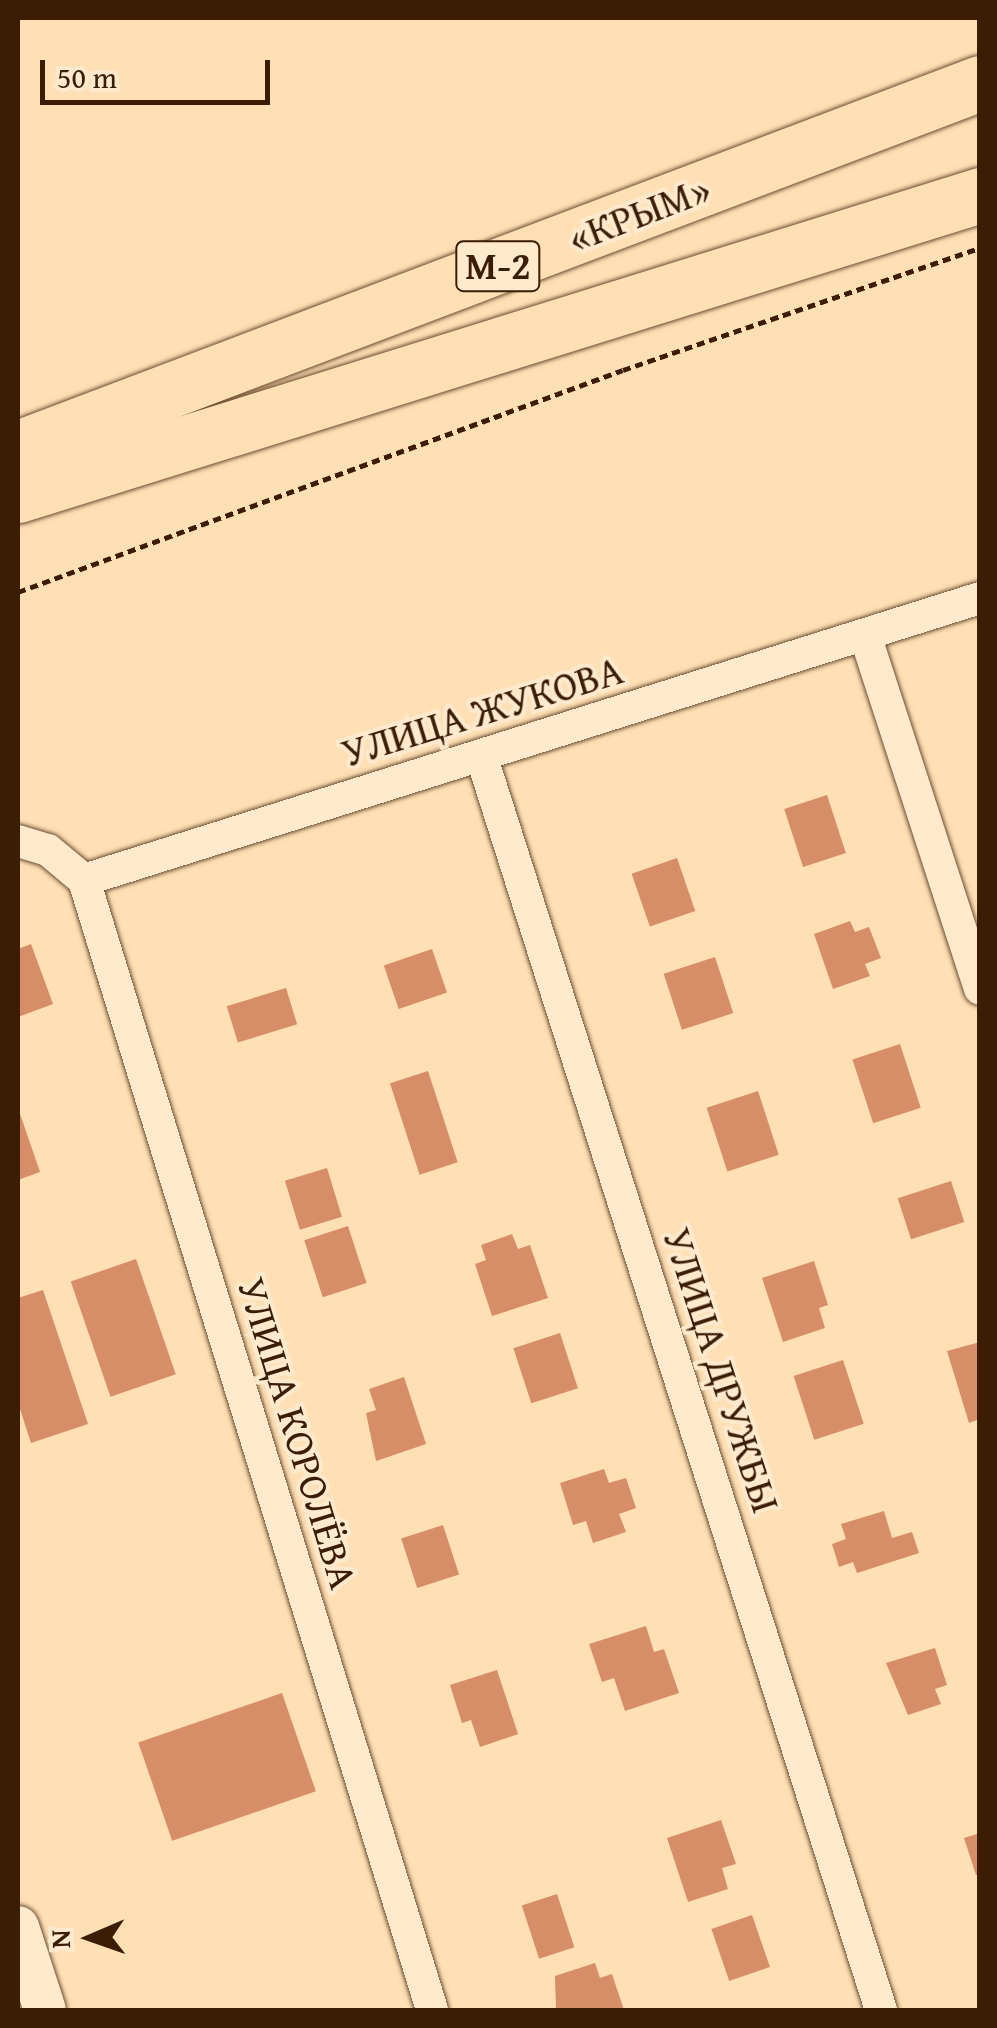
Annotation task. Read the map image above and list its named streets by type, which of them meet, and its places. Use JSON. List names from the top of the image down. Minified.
{"streets":{"highway":["«КРЫМ»","М-2"],"street":["УЛИЦА ЖУКОВА","УЛИЦА ДРУЖБЫ","УЛИЦА КОРОЛЁВА"]},"crossings":[["УЛИЦА ЖУКОВА","УЛИЦА ДРУЖБЫ"],["УЛИЦА ЖУКОВА","УЛИЦА КОРОЛЁВА"]],"scale_bar":"50 m","north":"left"}
